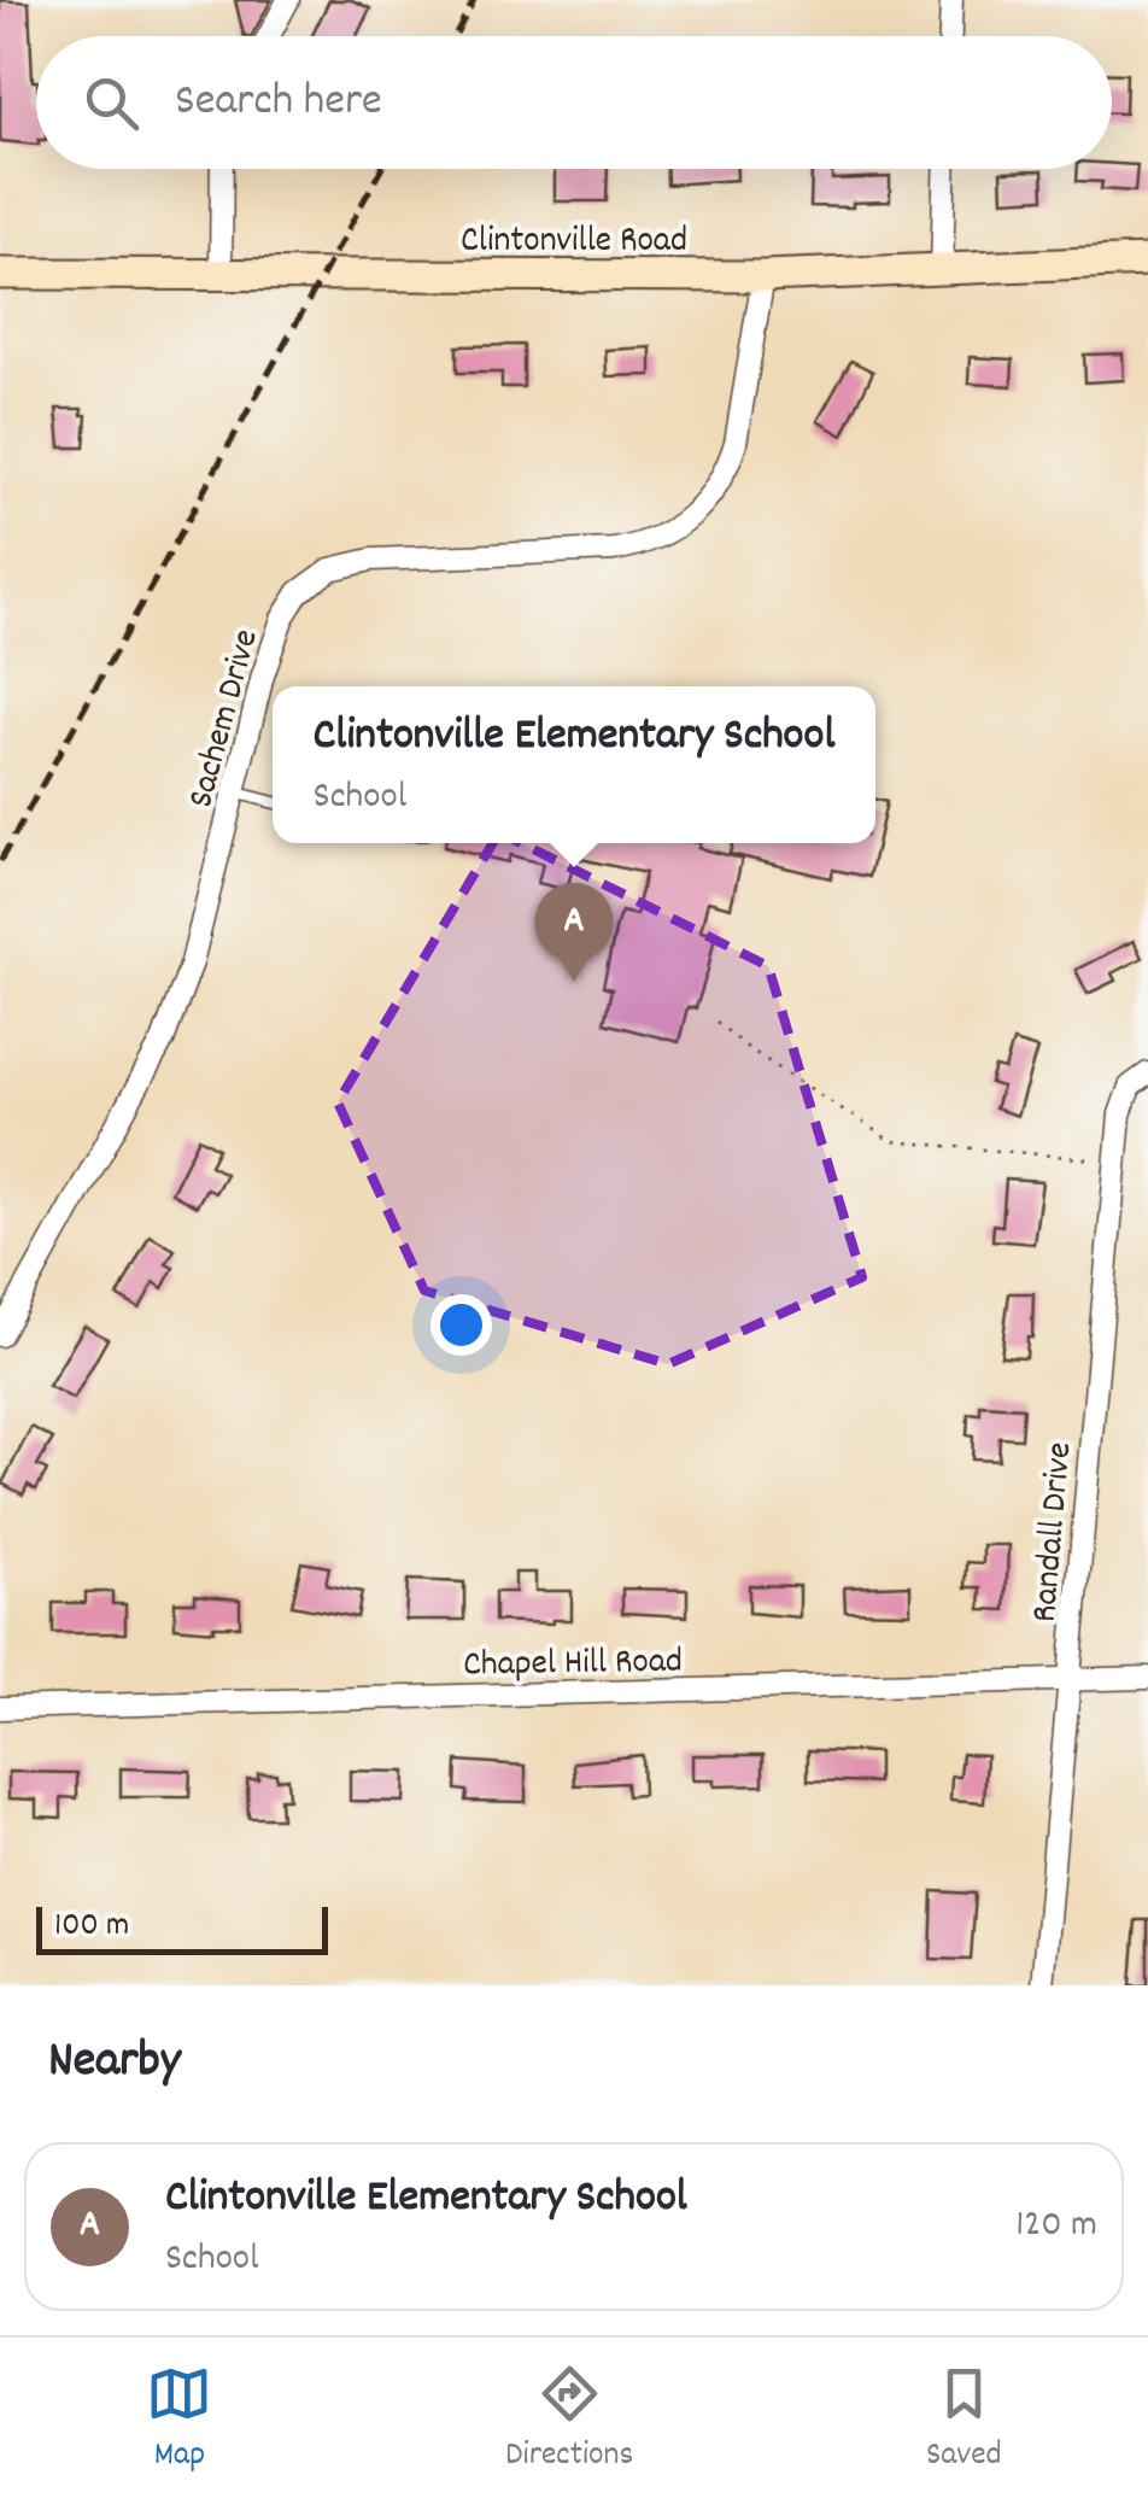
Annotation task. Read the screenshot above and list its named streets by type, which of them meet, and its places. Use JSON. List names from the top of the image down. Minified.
{"streets":{"main road":["Clintonville Road"],"street":["Sachem Drive","Randall Drive","Chapel Hill Road"]},"crossings":[["Clintonville Road","Sachem Drive"],["Randall Drive","Chapel Hill Road"]],"scale_bar":"100 m","page":{"search":"Search here","popup":["Clintonville Elementary School","School"],"pins":"A","scale":"100 m","heading":"Nearby","list":[{"mark":"A","name":"Clintonville Elementary School","note":"School","value":"120 m"}],"nav":["Map","Directions","Saved"]}}
